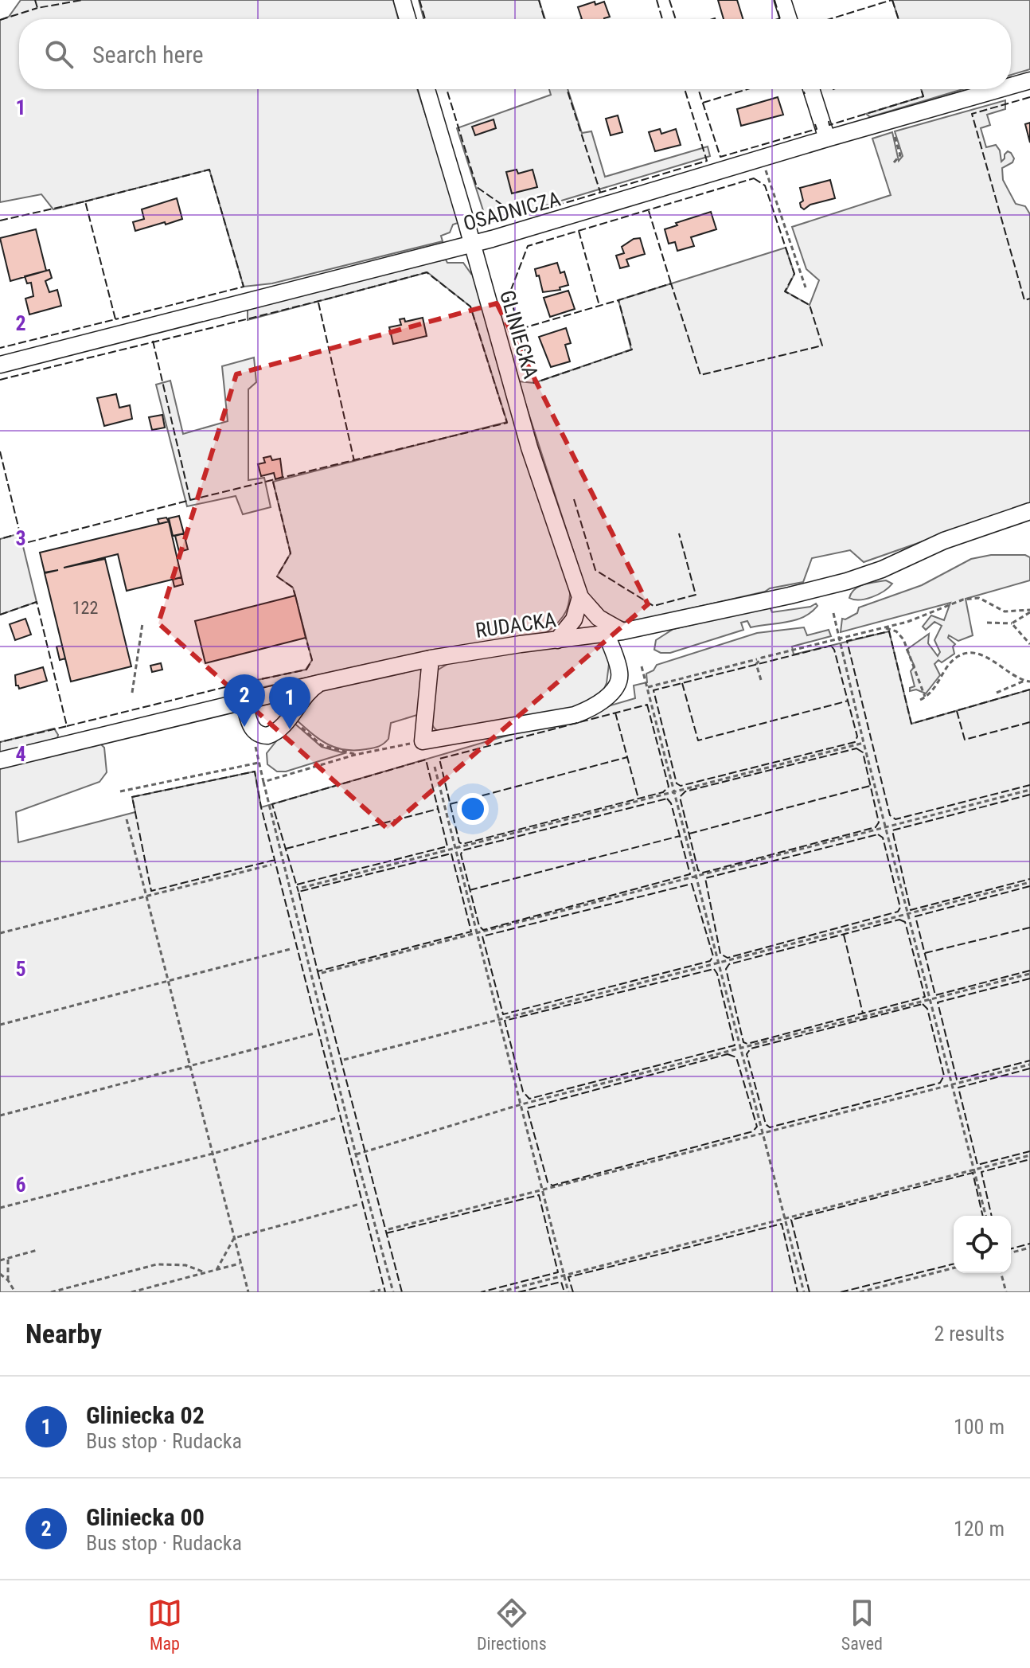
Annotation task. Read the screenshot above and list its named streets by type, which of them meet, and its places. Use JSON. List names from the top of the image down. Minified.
{"streets":{"street":["OSADNICZA","GLINIECKA","RUDACKA"]},"crossings":[["OSADNICZA","GLINIECKA"],["GLINIECKA","RUDACKA"]],"house_numbers":["122"],"page":{"search":"Search here","pins":["2","1"],"heading":["Nearby","2 results"],"list":[{"mark":"1","name":"Gliniecka 02","note":"Bus stop · Rudacka","value":"100 m"},{"mark":"2","name":"Gliniecka 00","note":"Bus stop · Rudacka","value":"120 m"}],"nav":["Map","Directions","Saved"]},"grid":{"rows":["1","2","3","4","5","6"]}}
